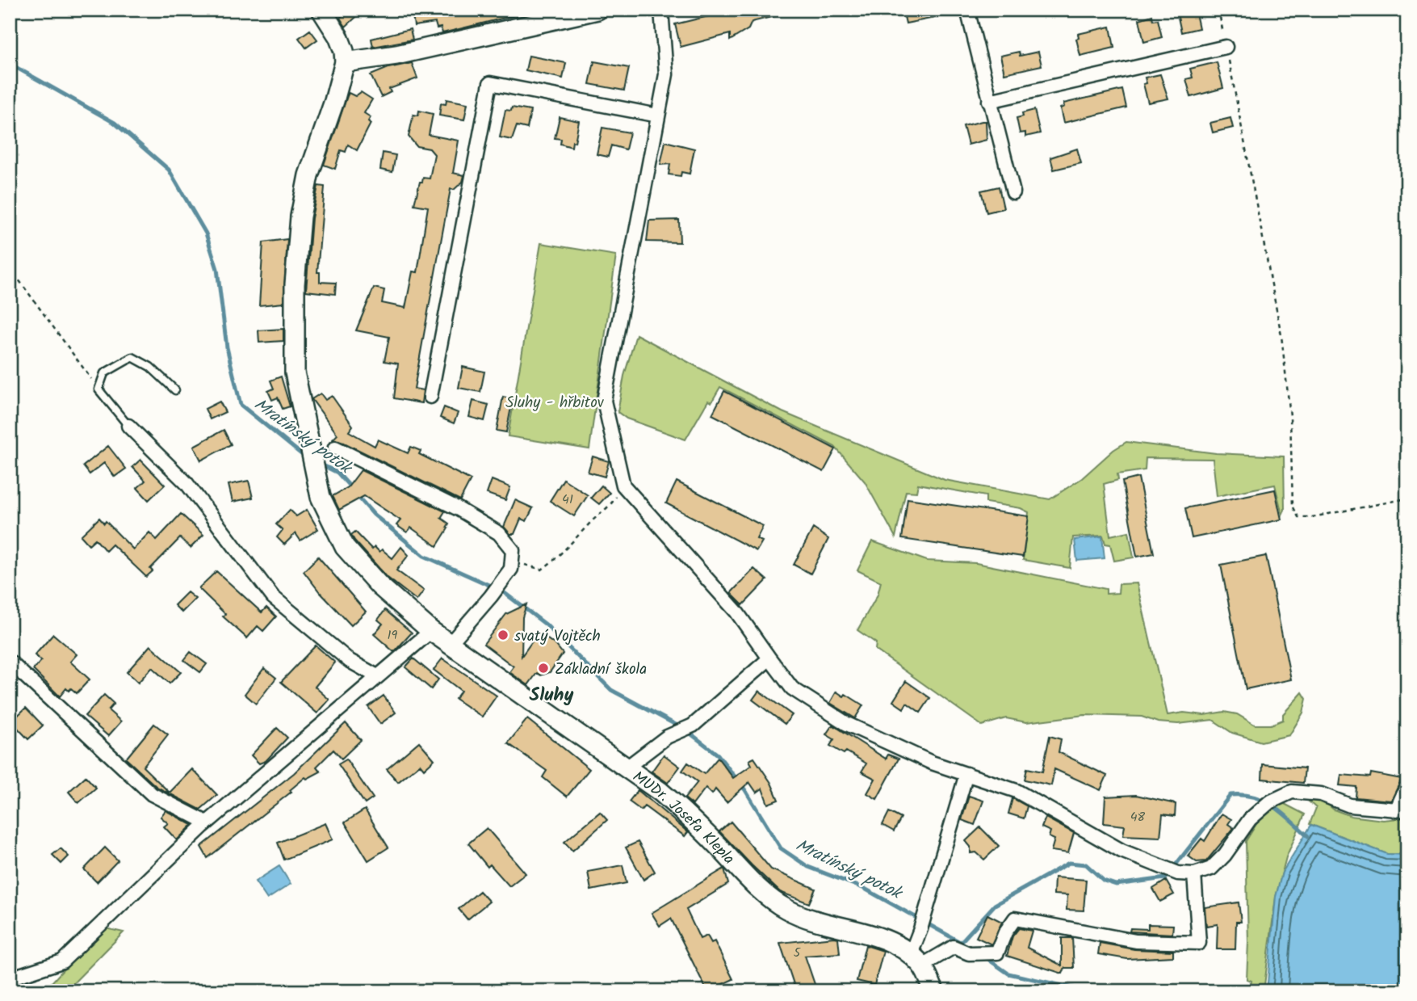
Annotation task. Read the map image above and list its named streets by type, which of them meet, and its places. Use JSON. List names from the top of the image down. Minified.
{"streets":{"street":["MUDr. Josefa Klepla"]},"districts":["Sluhy"],"water":["Mratínský potok"],"parks":["Sluhy - hřbitov"],"places":["svatý Vojtěch","Základní škola"],"house_numbers":["41","19","48","5"]}
